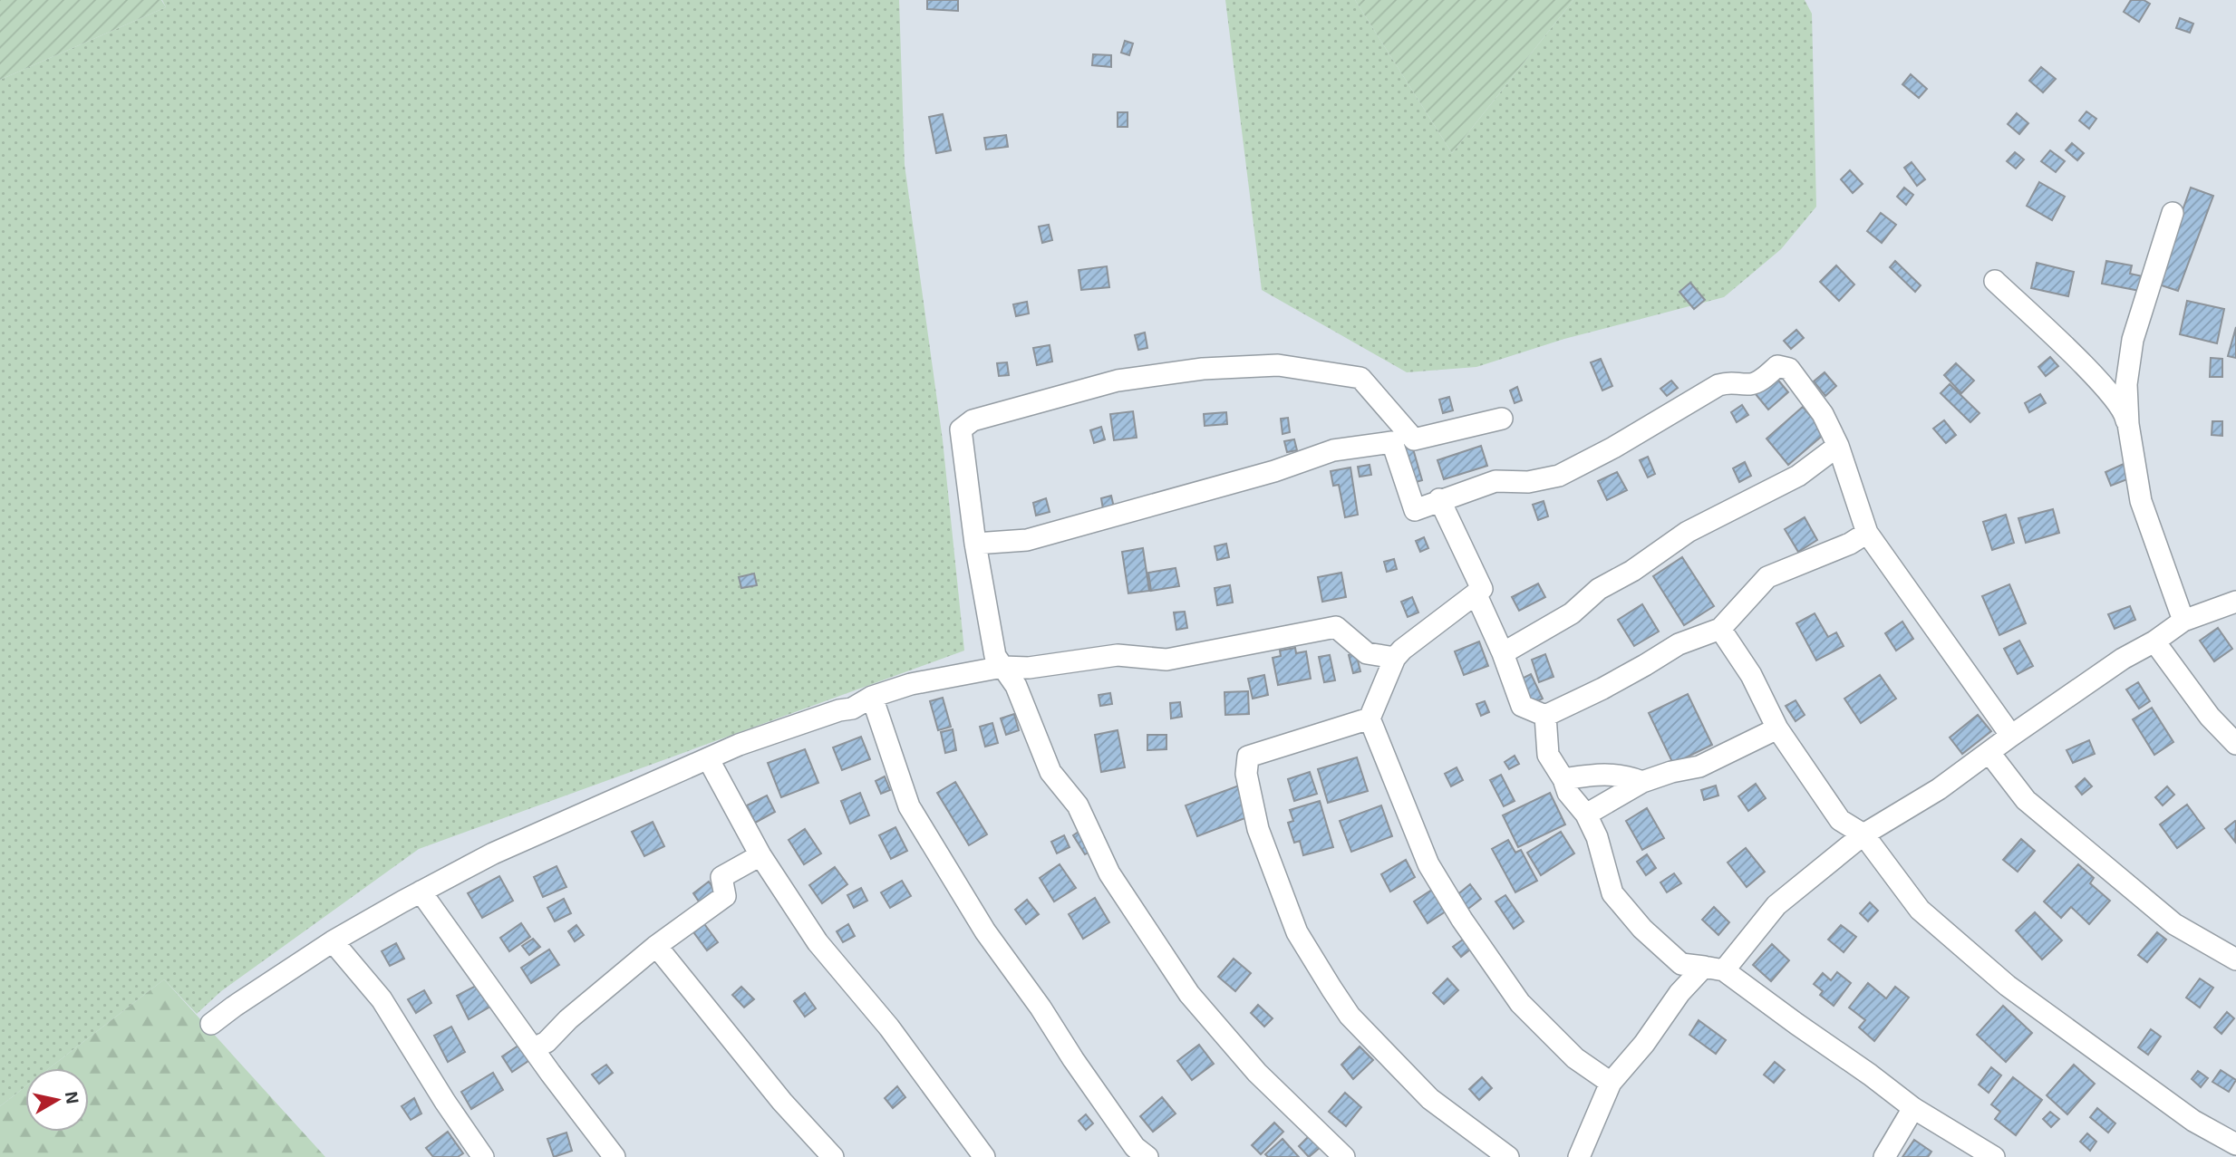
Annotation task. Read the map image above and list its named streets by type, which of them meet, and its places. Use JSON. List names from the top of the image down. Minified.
{"north":"right"}
